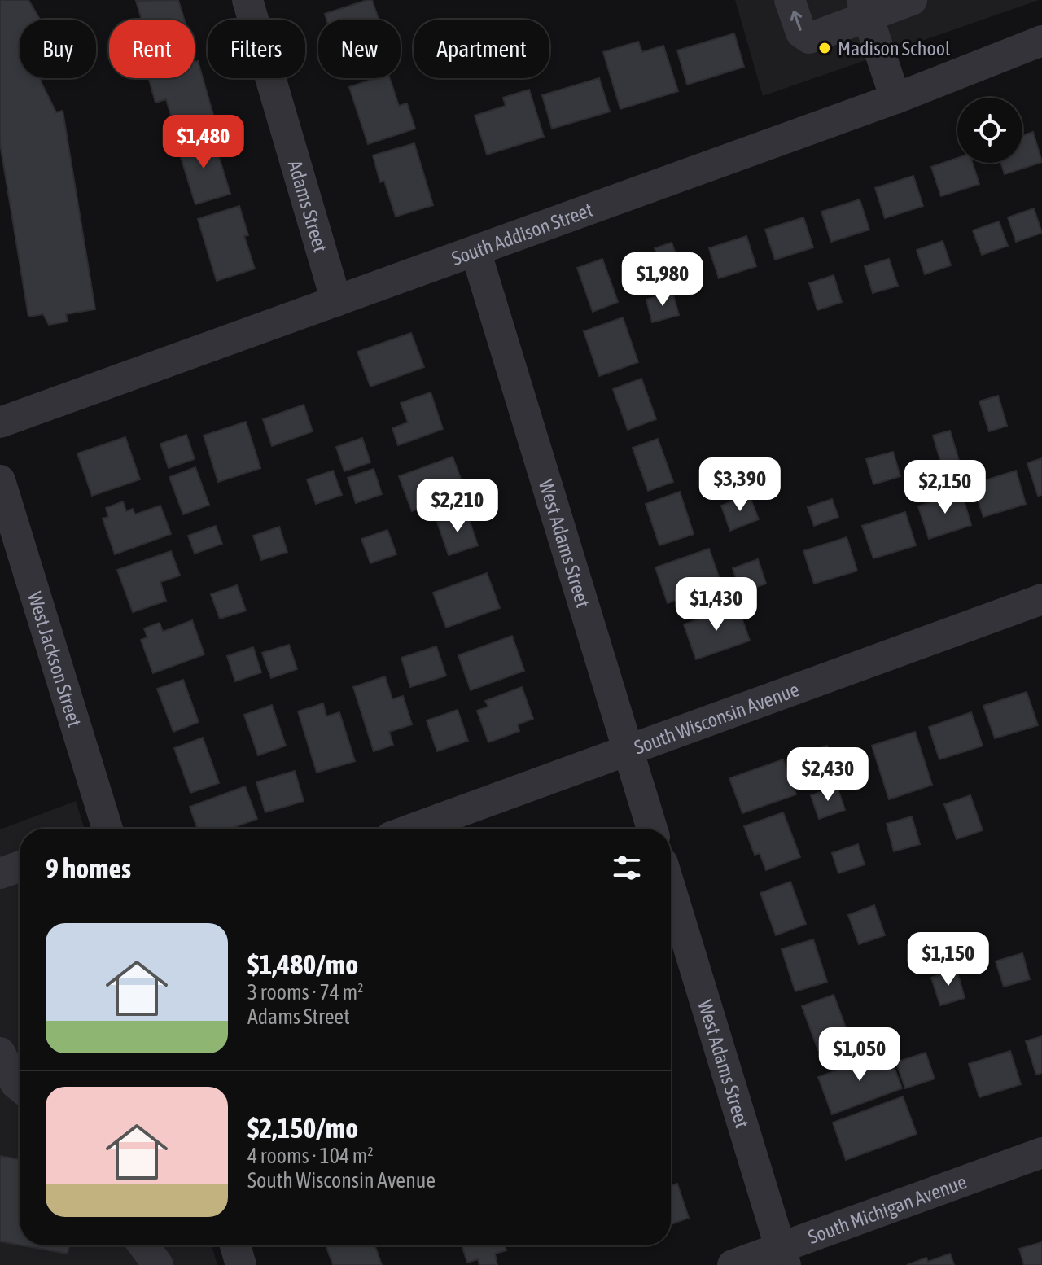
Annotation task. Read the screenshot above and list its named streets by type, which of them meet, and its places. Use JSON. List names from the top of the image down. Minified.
{"streets":{"street":["Adams Street","South Addison Street","West Adams Street","West Jackson Street","South Wisconsin Avenue","South Michigan Avenue"]},"crossings":[["Adams Street","South Addison Street"],["South Addison Street","West Adams Street"],["West Adams Street","South Wisconsin Avenue"],["West Adams Street","South Michigan Avenue"]],"places":["Madison School"],"page":{"chip":["Buy","Rent","Filters","New","Apartment"],"price":["$1,480","$1,980","$3,390","$2,150","$2,210","$1,430","$2,430","$1,150","$1,050"],"heading":"9 homes","list":[{"name":"$1,480/mo","note":"3 rooms · 74 m² · Adams Street"},{"name":"$2,150/mo","note":"4 rooms · 104 m² · South Wisconsin Avenue"}]}}
